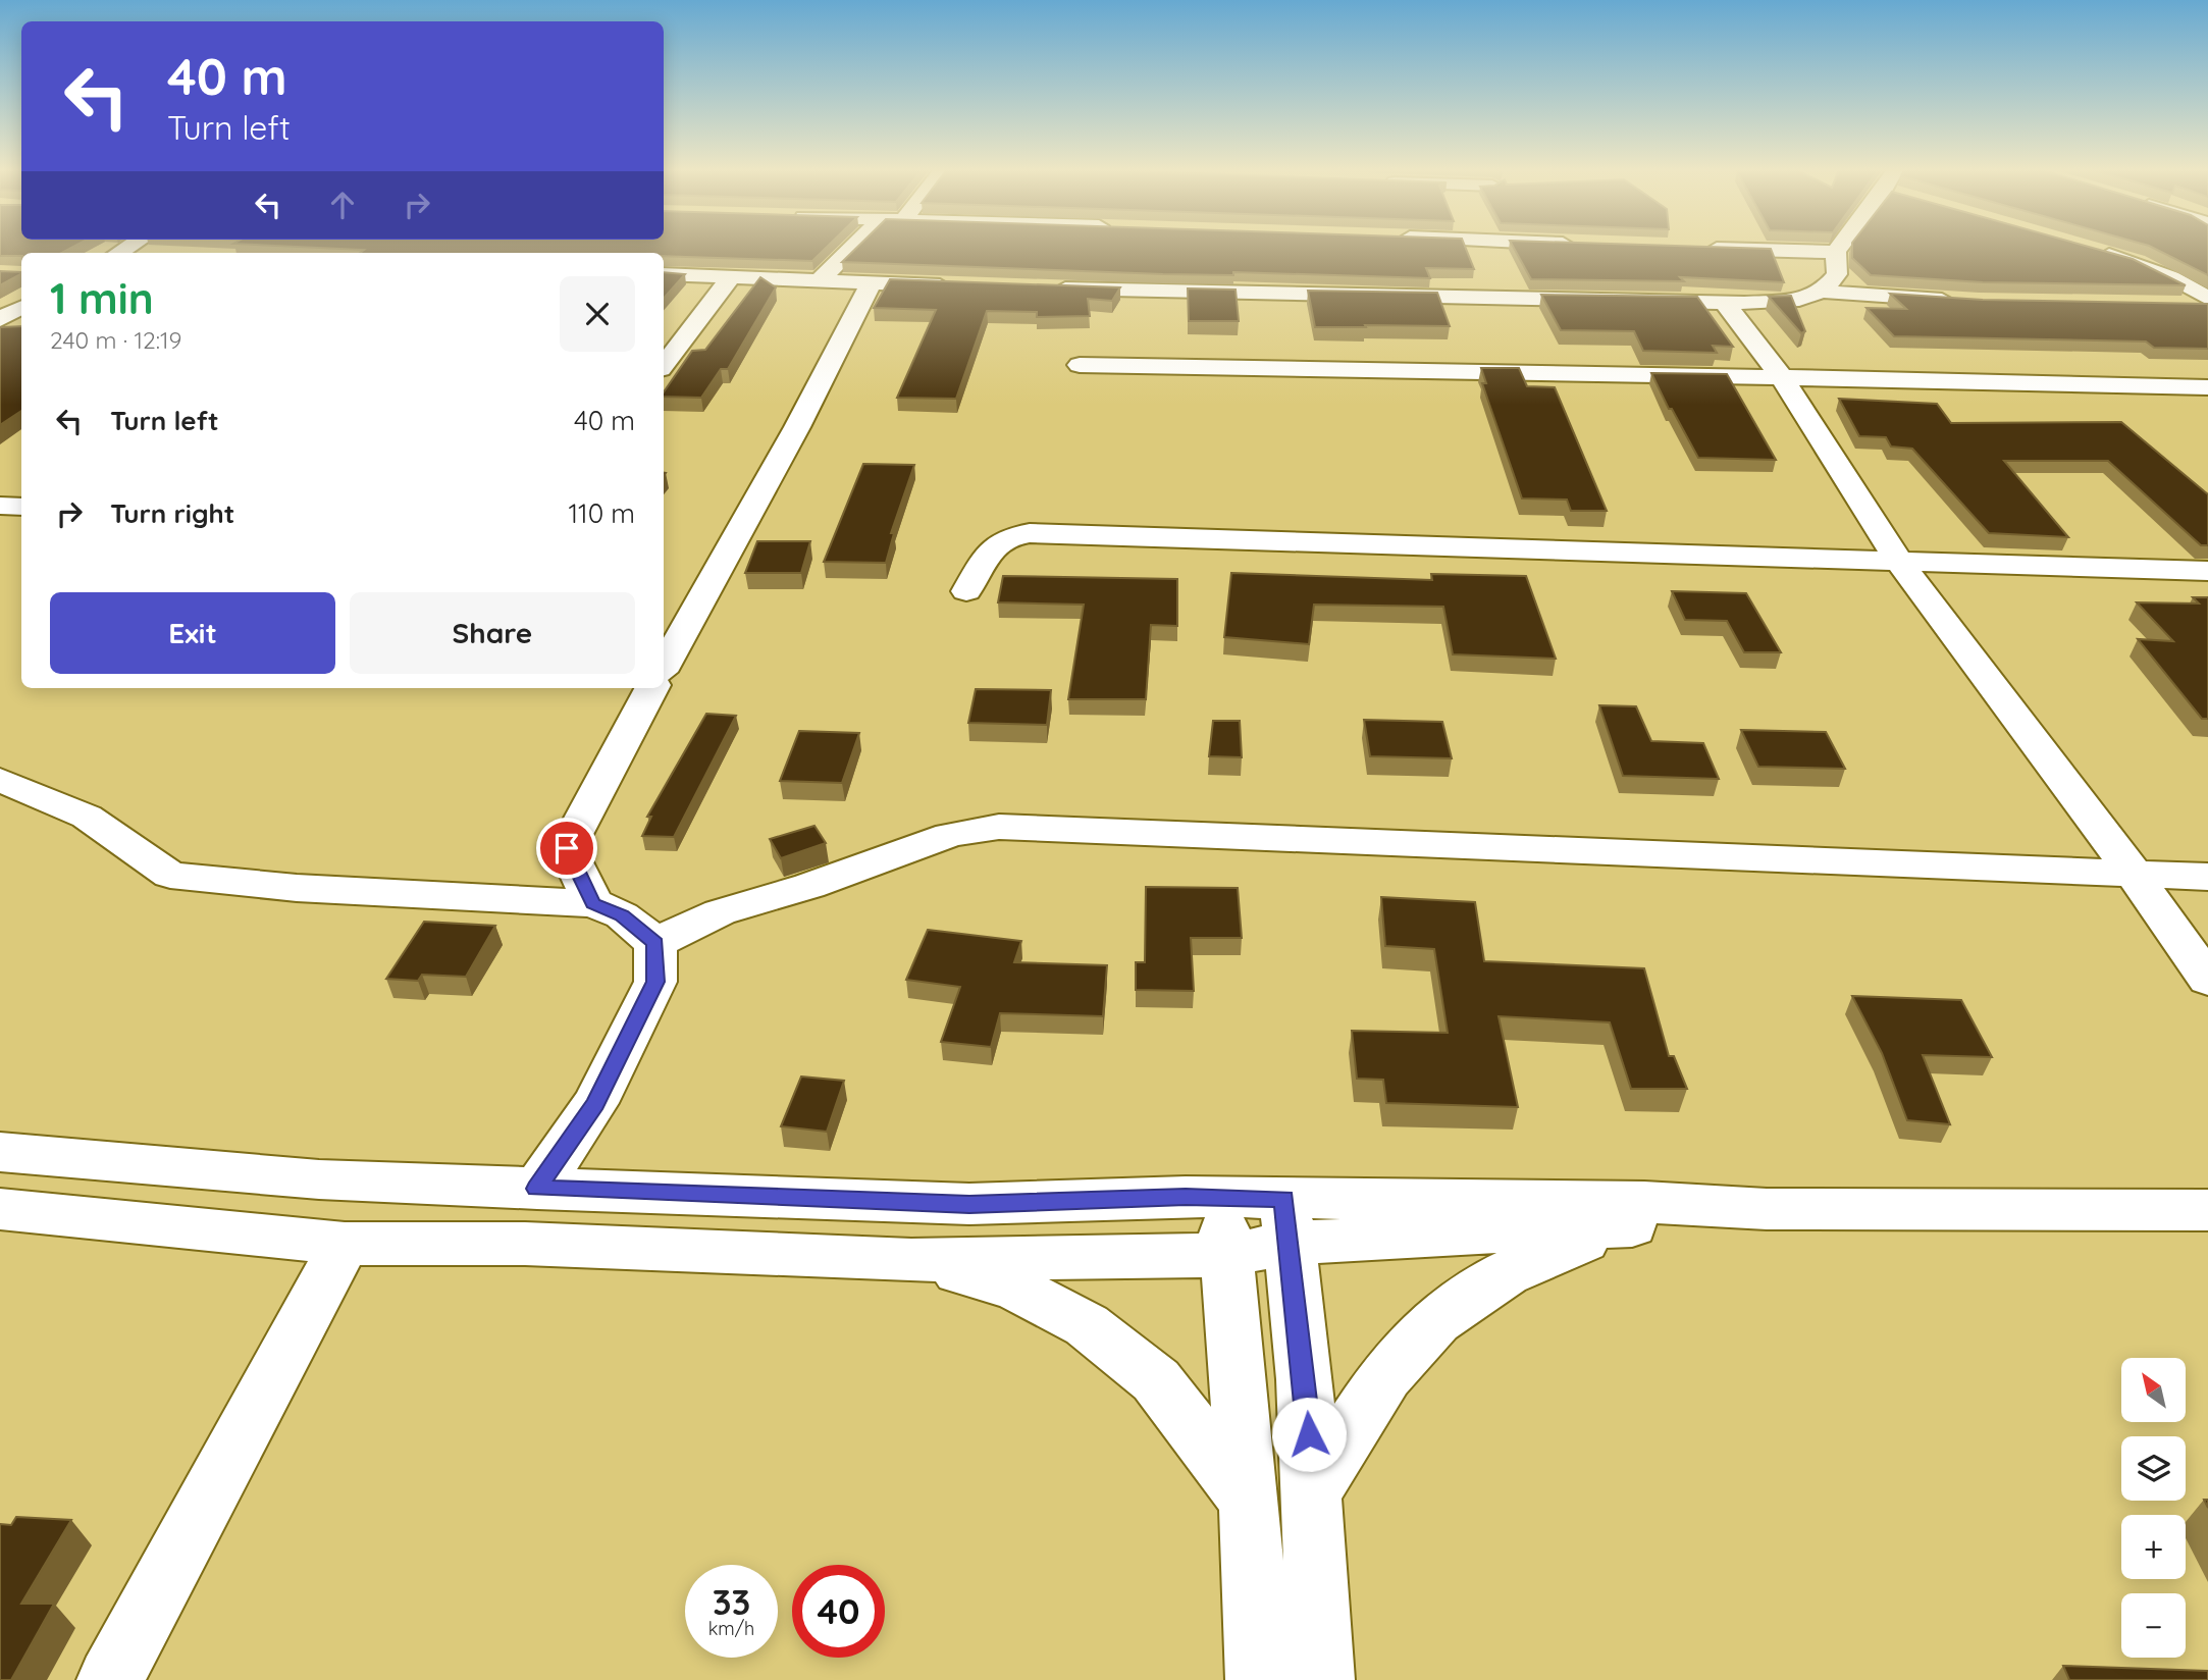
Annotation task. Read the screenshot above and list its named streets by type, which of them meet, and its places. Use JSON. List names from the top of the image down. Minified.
{"north":"top left","page":{"turn":["40 m","Turn left"],"heading":["1 min","240 m · 12:19"],"list":[{"name":"Turn left","value":"40 m"},{"name":"Turn right","value":"110 m"}],"buttons":["Exit","Share"],"map_buttons":["+","−"],"speed":"33 km/h","limit":"40"}}
